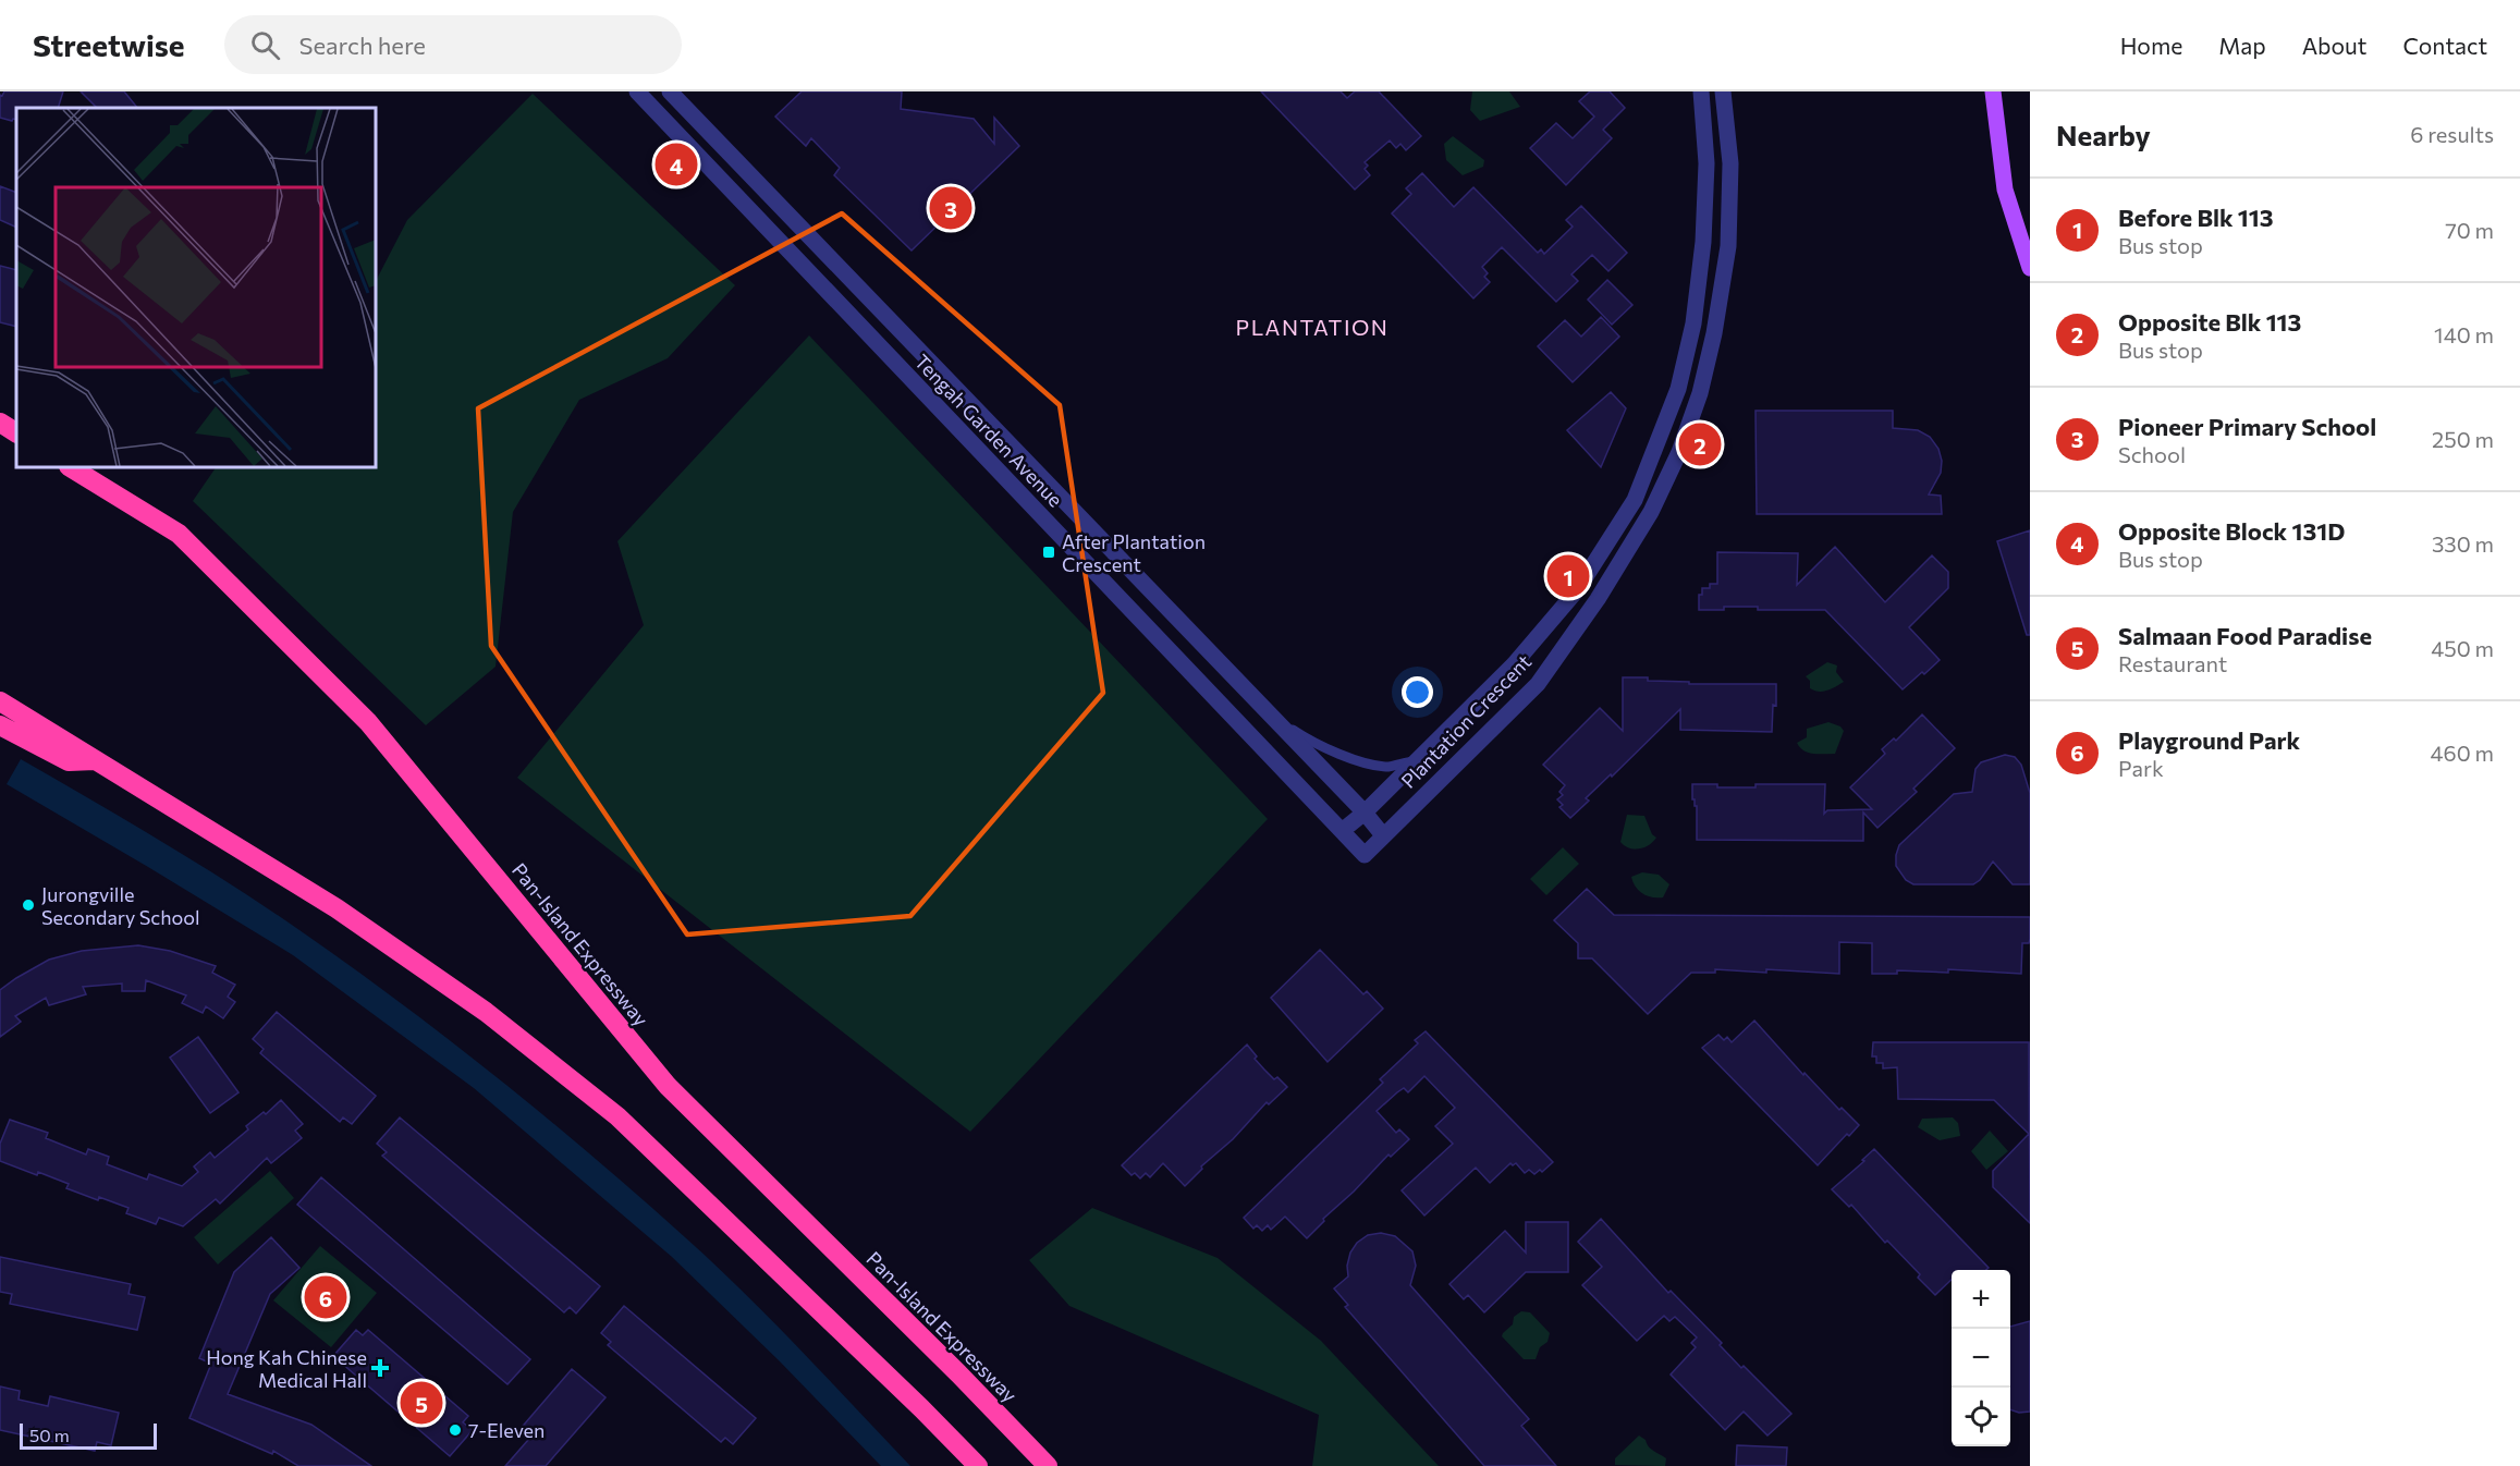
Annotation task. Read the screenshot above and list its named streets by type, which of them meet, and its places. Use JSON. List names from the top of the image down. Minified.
{"streets":{"highway":["Pan-Island Expressway"],"street":["Tengah Garden Avenue","Plantation Crescent"]},"crossings":[["Tengah Garden Avenue","Plantation Crescent"]],"districts":["PLANTATION"],"places":{"transit":["After Plantation Crescent"],"other":["Jurongville Secondary School","7-Eleven"],"health":["Hong Kah Chinese Medical Hall"]},"scale_bar":"50 m","page":{"header":"Streetwise","search":"Search here","nav":["Home","Map","About","Contact"],"heading":["Nearby","6 results"],"pins":["4","3","2","1","6","5"],"list":[{"mark":"1","name":"Before Blk 113","note":"Bus stop","value":"70 m"},{"mark":"2","name":"Opposite Blk 113","note":"Bus stop","value":"140 m"},{"mark":"3","name":"Pioneer Primary School","note":"School","value":"250 m"},{"mark":"4","name":"Opposite Block 131D","note":"Bus stop","value":"330 m"},{"mark":"5","name":"Salmaan Food Paradise","note":"Restaurant","value":"450 m"},{"mark":"6","name":"Playground Park","note":"Park","value":"460 m"}],"map_buttons":["+","−"],"scale":"50 m"}}
